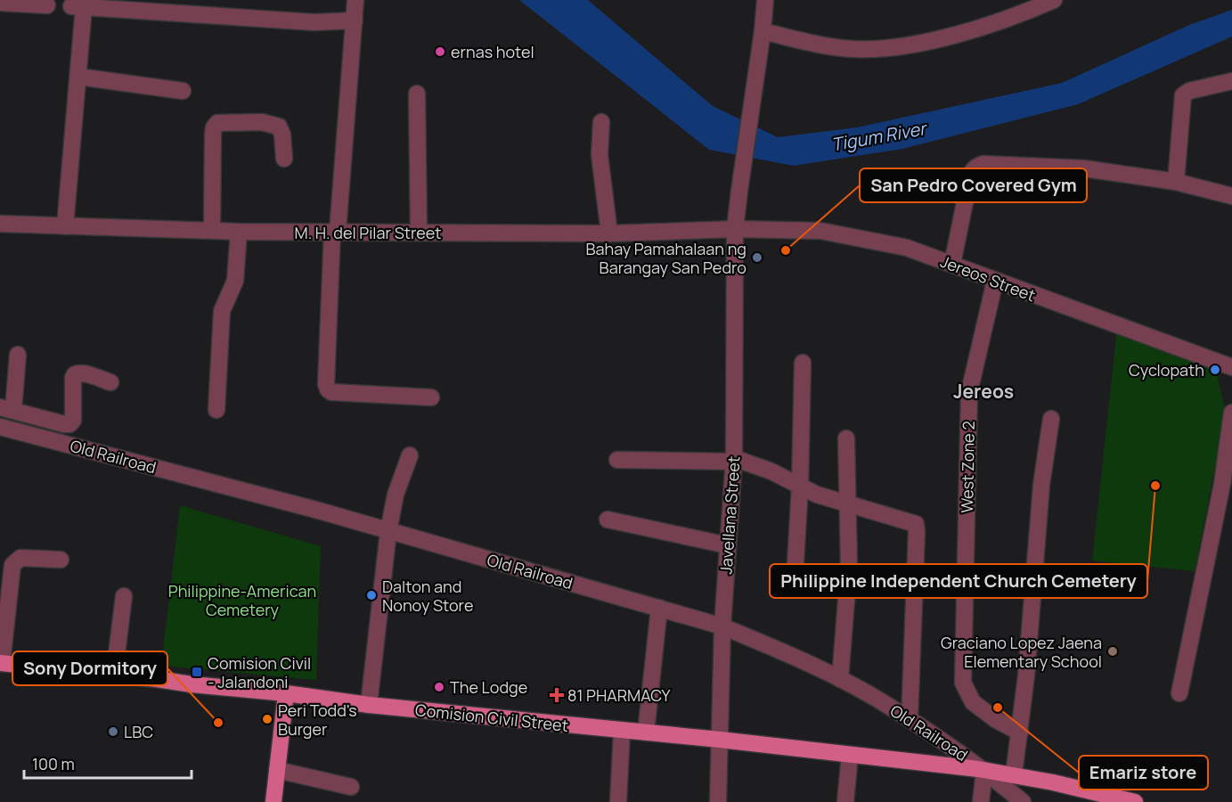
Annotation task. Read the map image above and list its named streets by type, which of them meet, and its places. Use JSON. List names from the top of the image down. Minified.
{"streets":{"main road":["Comision Civil Street"],"street":["M. H. del Pilar Street","Jereos Street","Old Railroad","West Zone 2","Javellana Street"]},"crossings":[["M. H. del Pilar Street","Jereos Street"],["M. H. del Pilar Street","Javellana Street"],["Jereos Street","West Zone 2"],["Jereos Street","Javellana Street"],["Old Railroad","Javellana Street"],["Old Railroad","Comision Civil Street"],["Javellana Street","Comision Civil Street"]],"districts":["Jereos"],"water":["Tigum River"],"parks":["Philippine-American Cemetery"],"places":{"other":["ernas hotel","San Pedro Covered Gym","Bahay Pamahalaan ng Barangay San Pedro","Cyclopath","Philippine Independent Church Cemetery","Dalton and Nonoy Store","Graciano Lopez Jaena Elementary School","The Lodge","Emariz store","Peri Todd's Burger","Sony Dormitory","LBC"],"transit":["Comision Civil - Jalandoni"],"health":["81 PHARMACY"]},"scale_bar":"100 m"}
